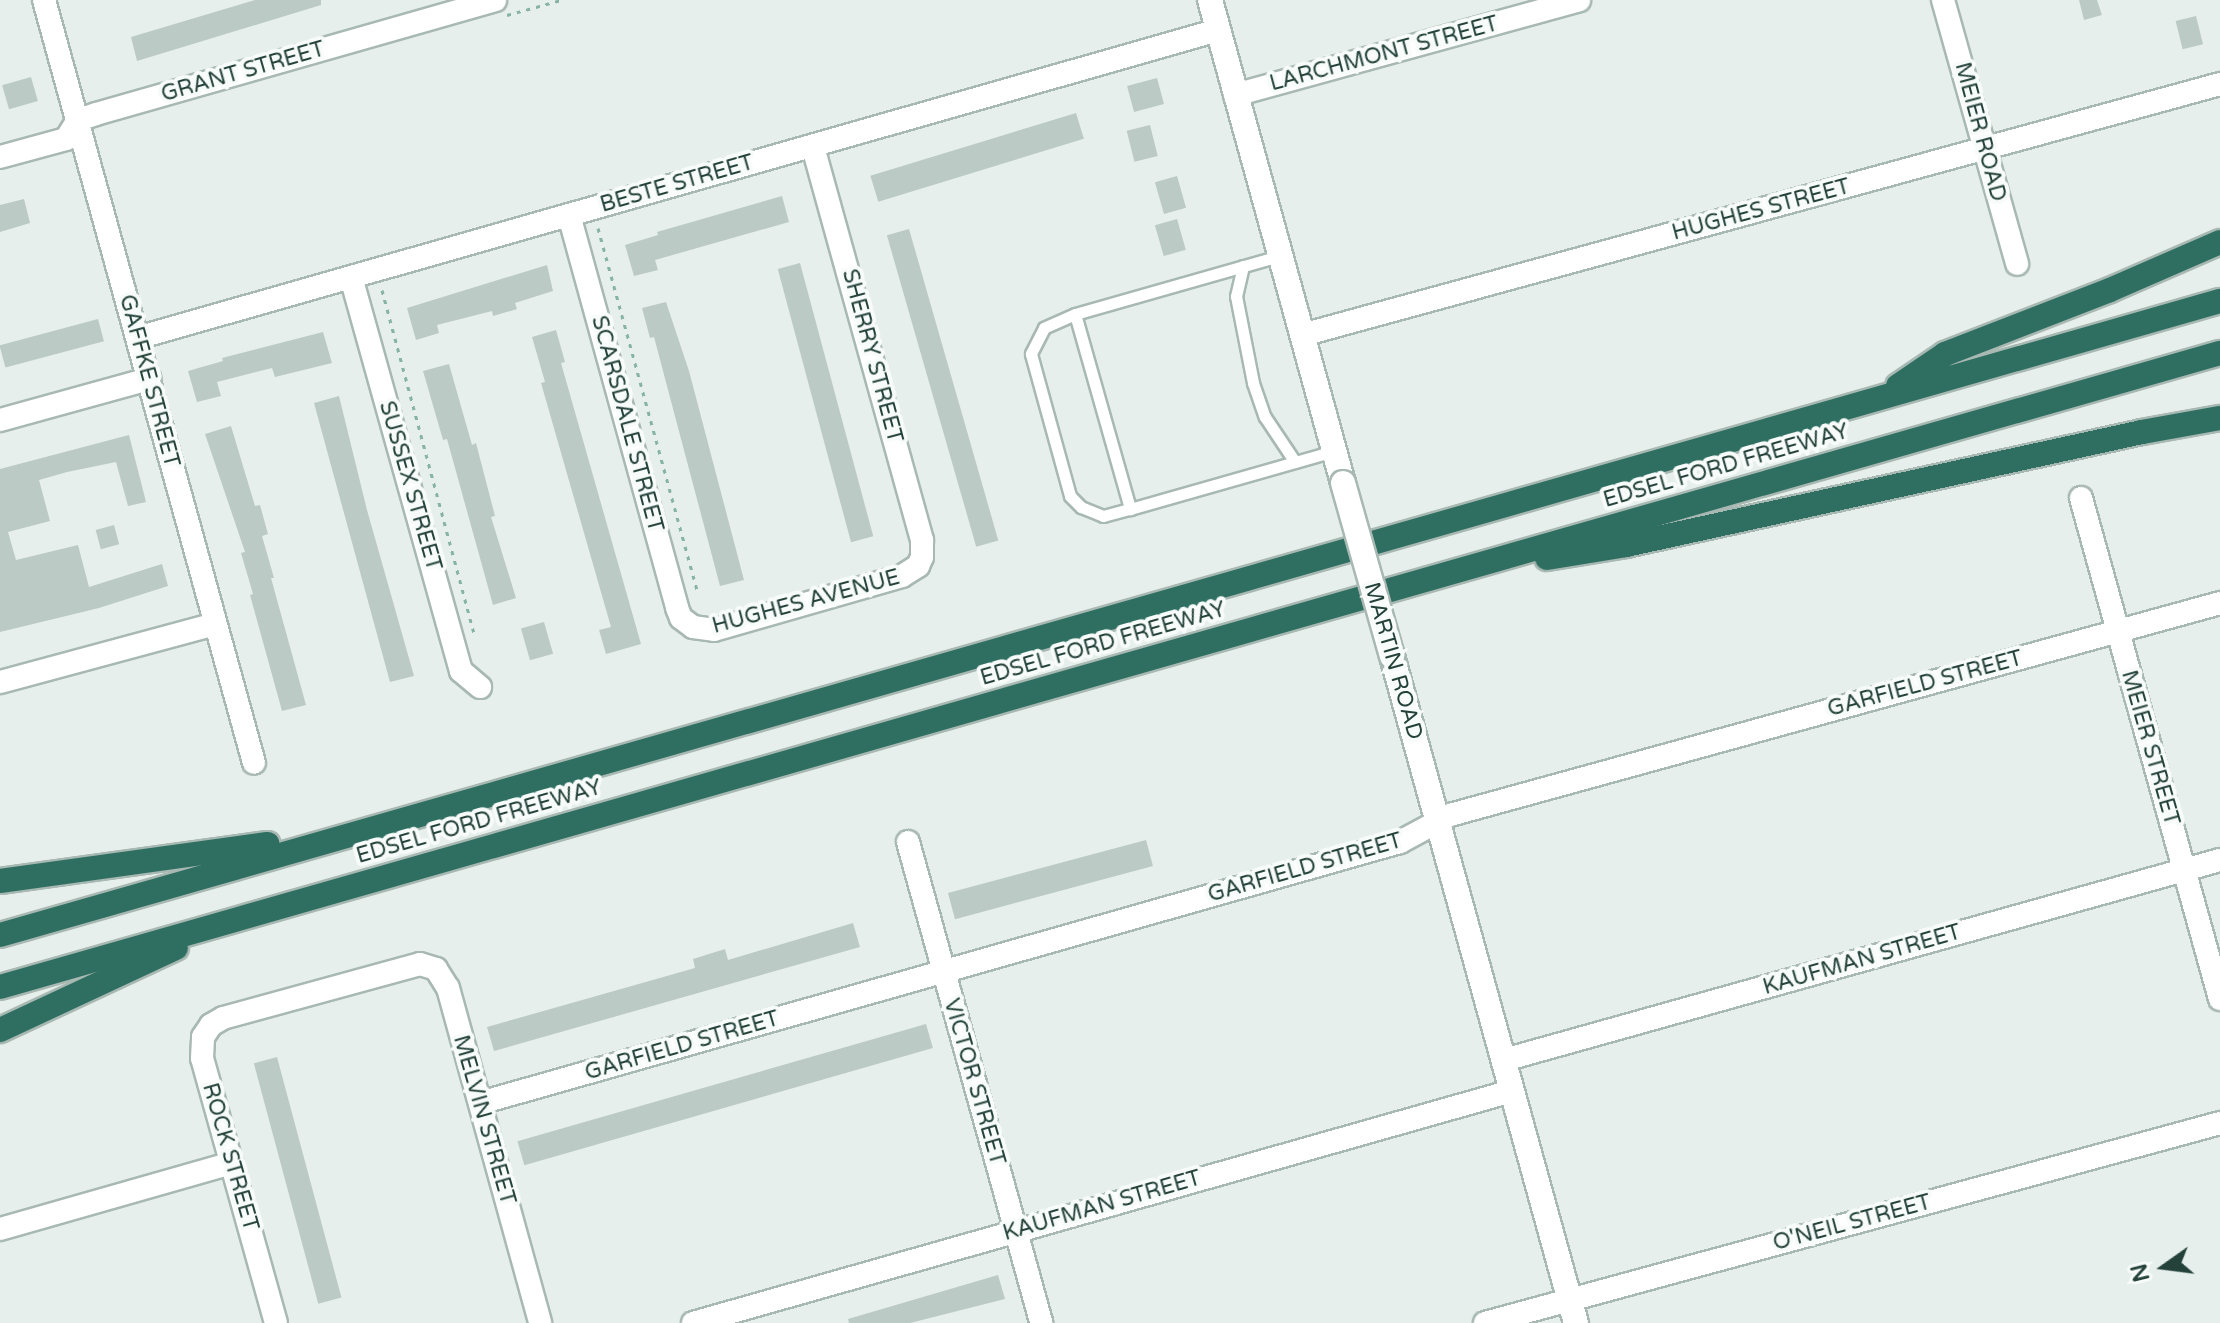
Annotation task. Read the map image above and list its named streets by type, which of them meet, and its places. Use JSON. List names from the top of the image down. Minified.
{"streets":{"highway":["EDSEL FORD FREEWAY"],"street":["LARCHMONT STREET","GRANT STREET","MEIER ROAD","BESTE STREET","HUGHES STREET","SHERRY STREET","GAFFKE STREET","SCARSDALE STREET","SUSSEX STREET","HUGHES AVENUE","MARTIN ROAD","GARFIELD STREET","MEIER STREET","KAUFMAN STREET","VICTOR STREET","MELVIN STREET","ROCK STREET","O'NEIL STREET"]},"crossings":[["LARCHMONT STREET","MARTIN ROAD"],["GRANT STREET","GAFFKE STREET"],["MEIER ROAD","HUGHES STREET"],["BESTE STREET","SHERRY STREET"],["BESTE STREET","GAFFKE STREET"],["BESTE STREET","SCARSDALE STREET"],["BESTE STREET","SUSSEX STREET"],["BESTE STREET","MARTIN ROAD"],["HUGHES STREET","MARTIN ROAD"],["SHERRY STREET","HUGHES AVENUE"],["SCARSDALE STREET","HUGHES AVENUE"],["MARTIN ROAD","GARFIELD STREET"],["MARTIN ROAD","KAUFMAN STREET"],["MARTIN ROAD","O'NEIL STREET"],["GARFIELD STREET","MEIER STREET"],["GARFIELD STREET","VICTOR STREET"],["GARFIELD STREET","MELVIN STREET"],["MEIER STREET","KAUFMAN STREET"],["KAUFMAN STREET","VICTOR STREET"],["MELVIN STREET","ROCK STREET"]],"north":"left"}
